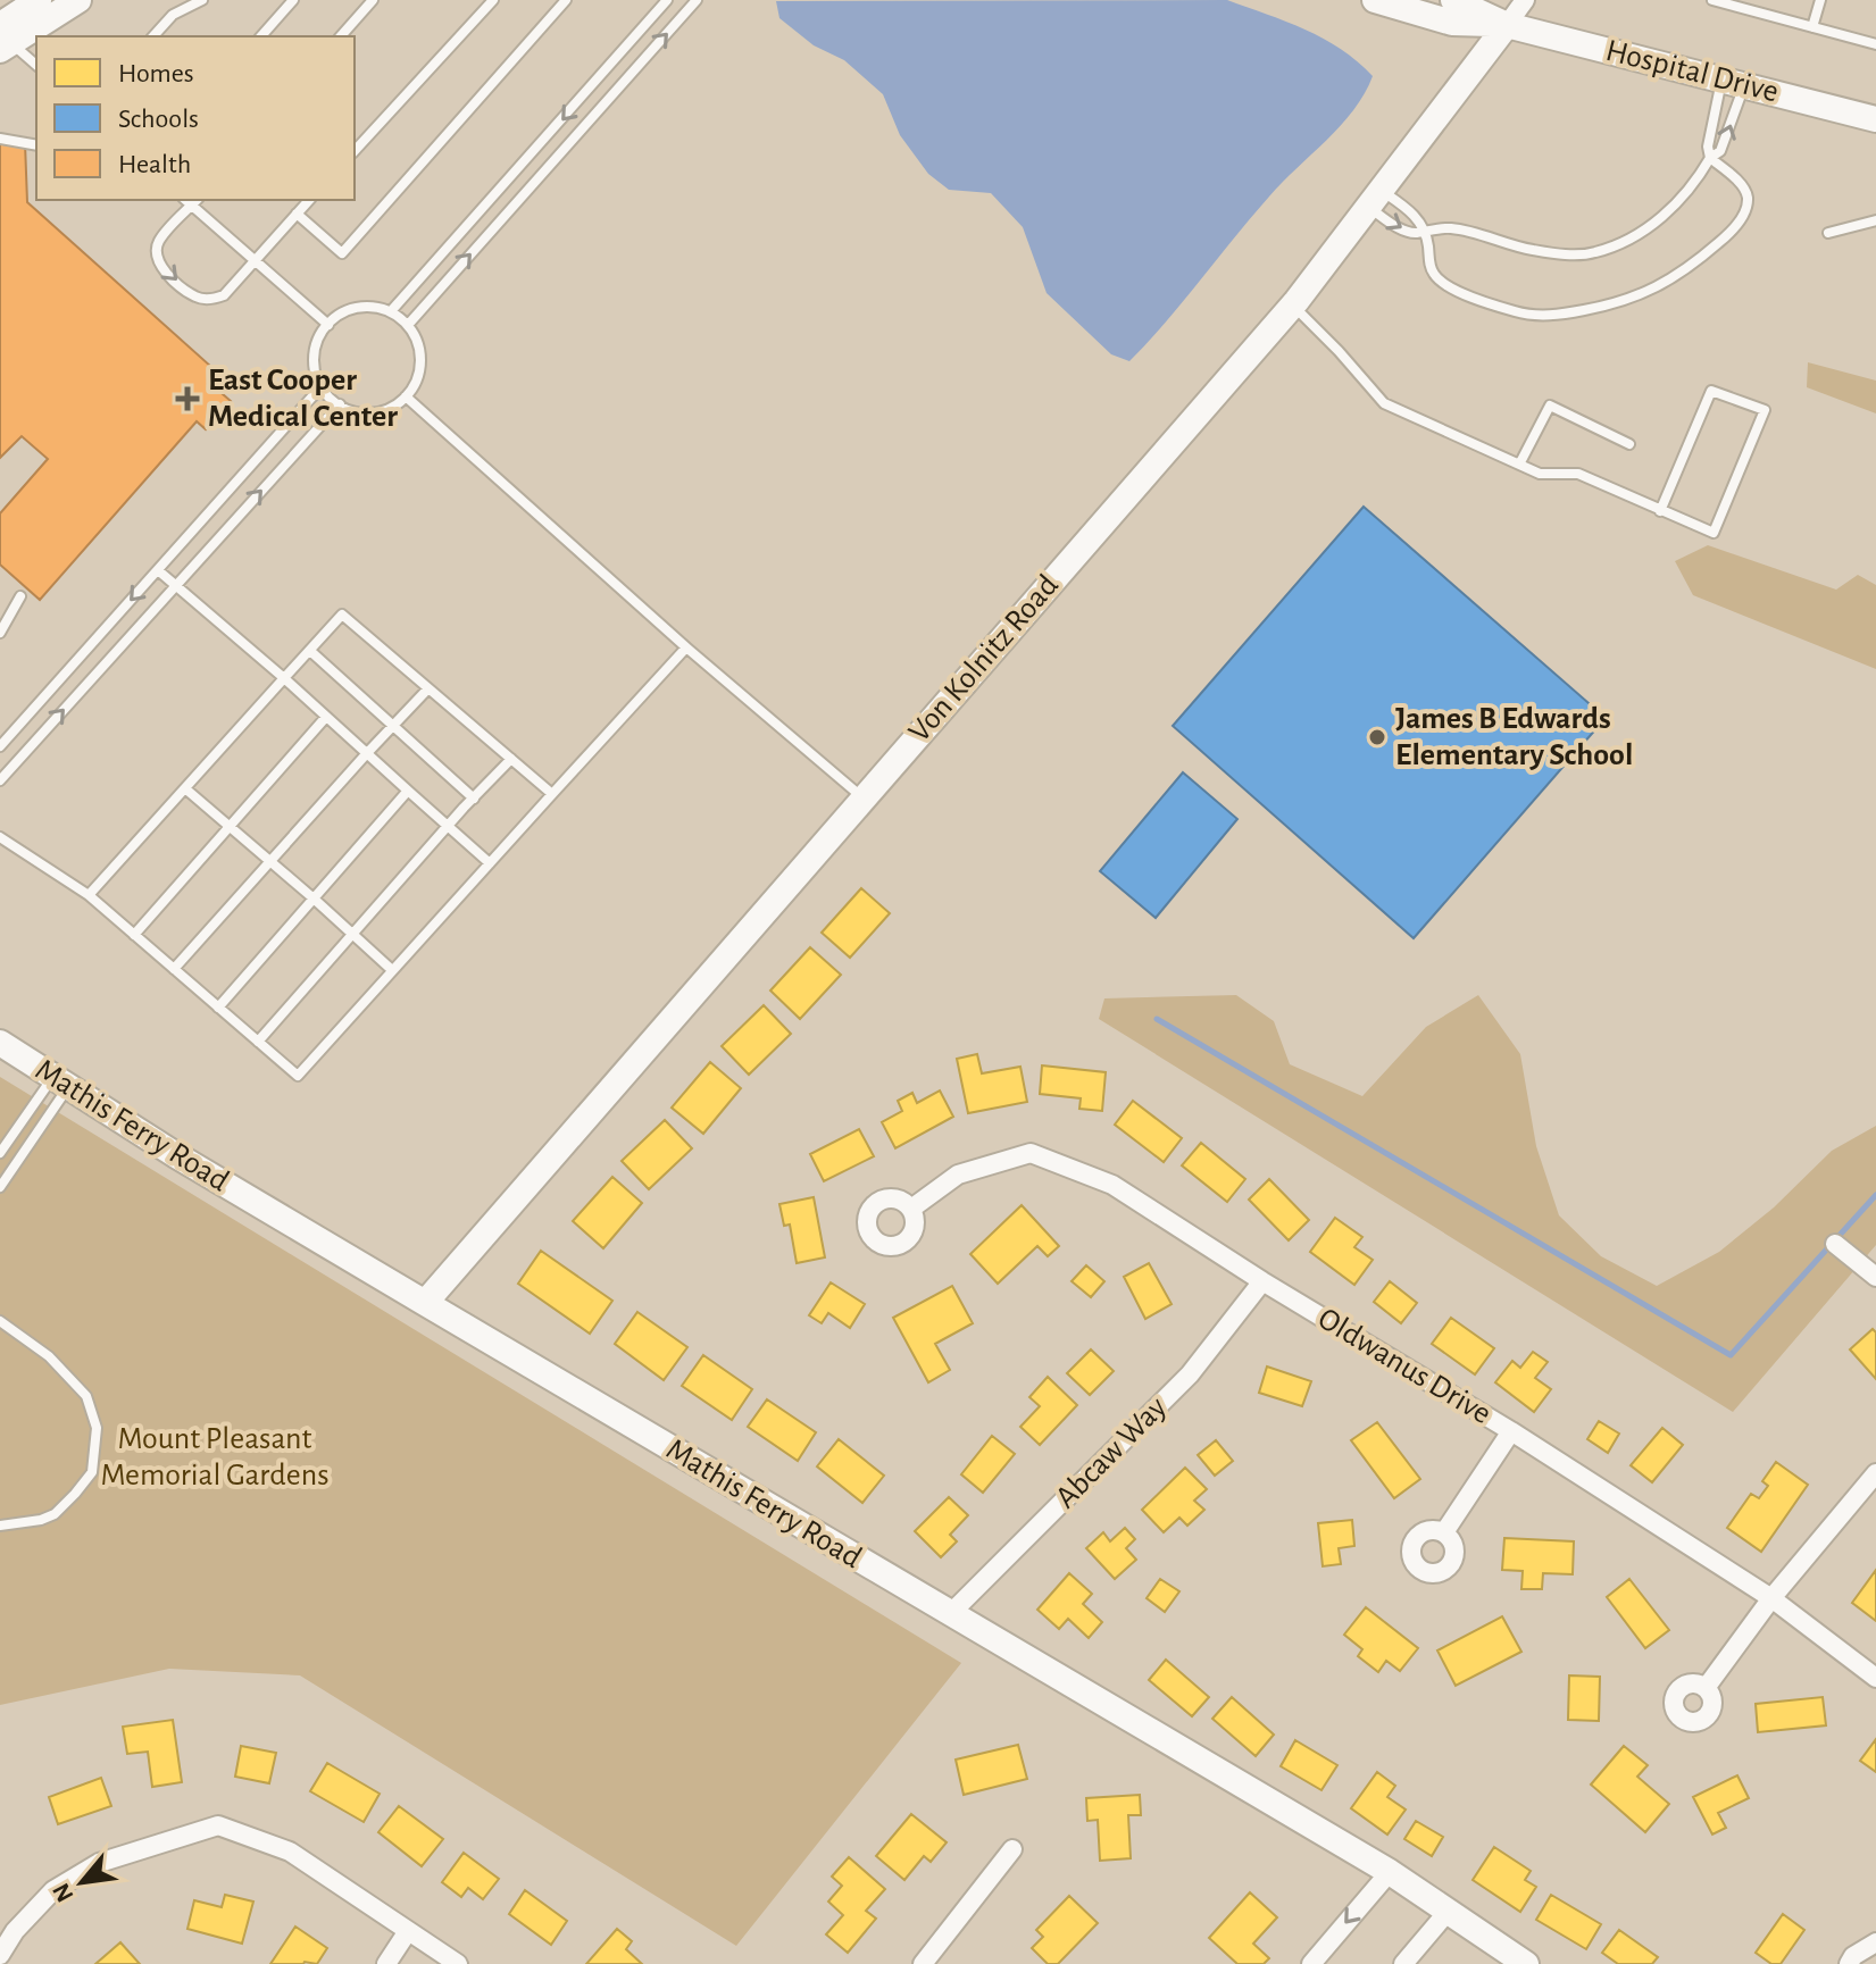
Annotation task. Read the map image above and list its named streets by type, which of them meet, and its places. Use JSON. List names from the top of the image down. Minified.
{"streets":{"street":["Hospital Drive","Von Kolnitz Road","Mathis Ferry Road","Oldwanus Drive","Abcaw Way"]},"crossings":[["Hospital Drive","Von Kolnitz Road"],["Von Kolnitz Road","Mathis Ferry Road"],["Mathis Ferry Road","Abcaw Way"],["Oldwanus Drive","Abcaw Way"]],"parks":["Mount Pleasant Memorial Gardens"],"places":{"health":["East Cooper Medical Center"],"other":["James B Edwards Elementary School"]},"legend":["Homes","Schools","Health"],"north":"bottom left"}
